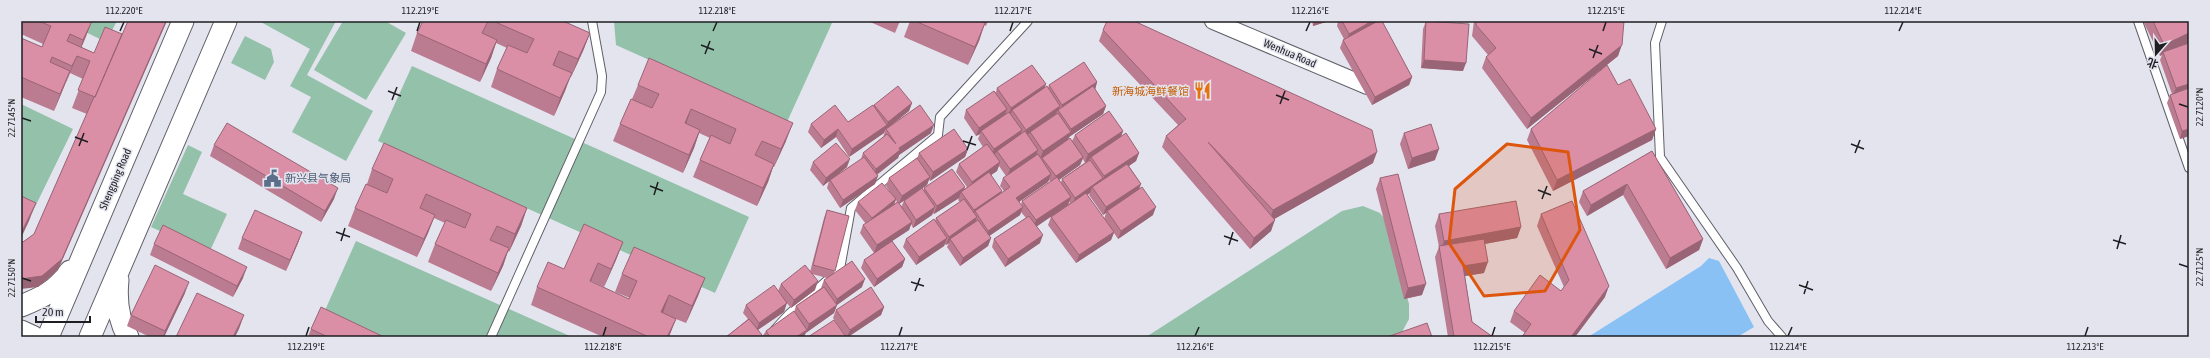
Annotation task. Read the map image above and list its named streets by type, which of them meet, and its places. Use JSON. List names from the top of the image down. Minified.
{"streets":{"street":["Wenhua Road","Shengping Road"]},"places":{"restaurant":["新海城海鲜餐馆"],"public building":["新兴县气象局"]},"scale_bar":"20 m","north":"bottom","coordinates":["112.220°E","112.219°E","112.218°E","112.217°E","112.216°E","112.215°E","112.214°E","22.7120°N","22.7145°N","22.7125°N","22.7150°N","112.213°E"]}
